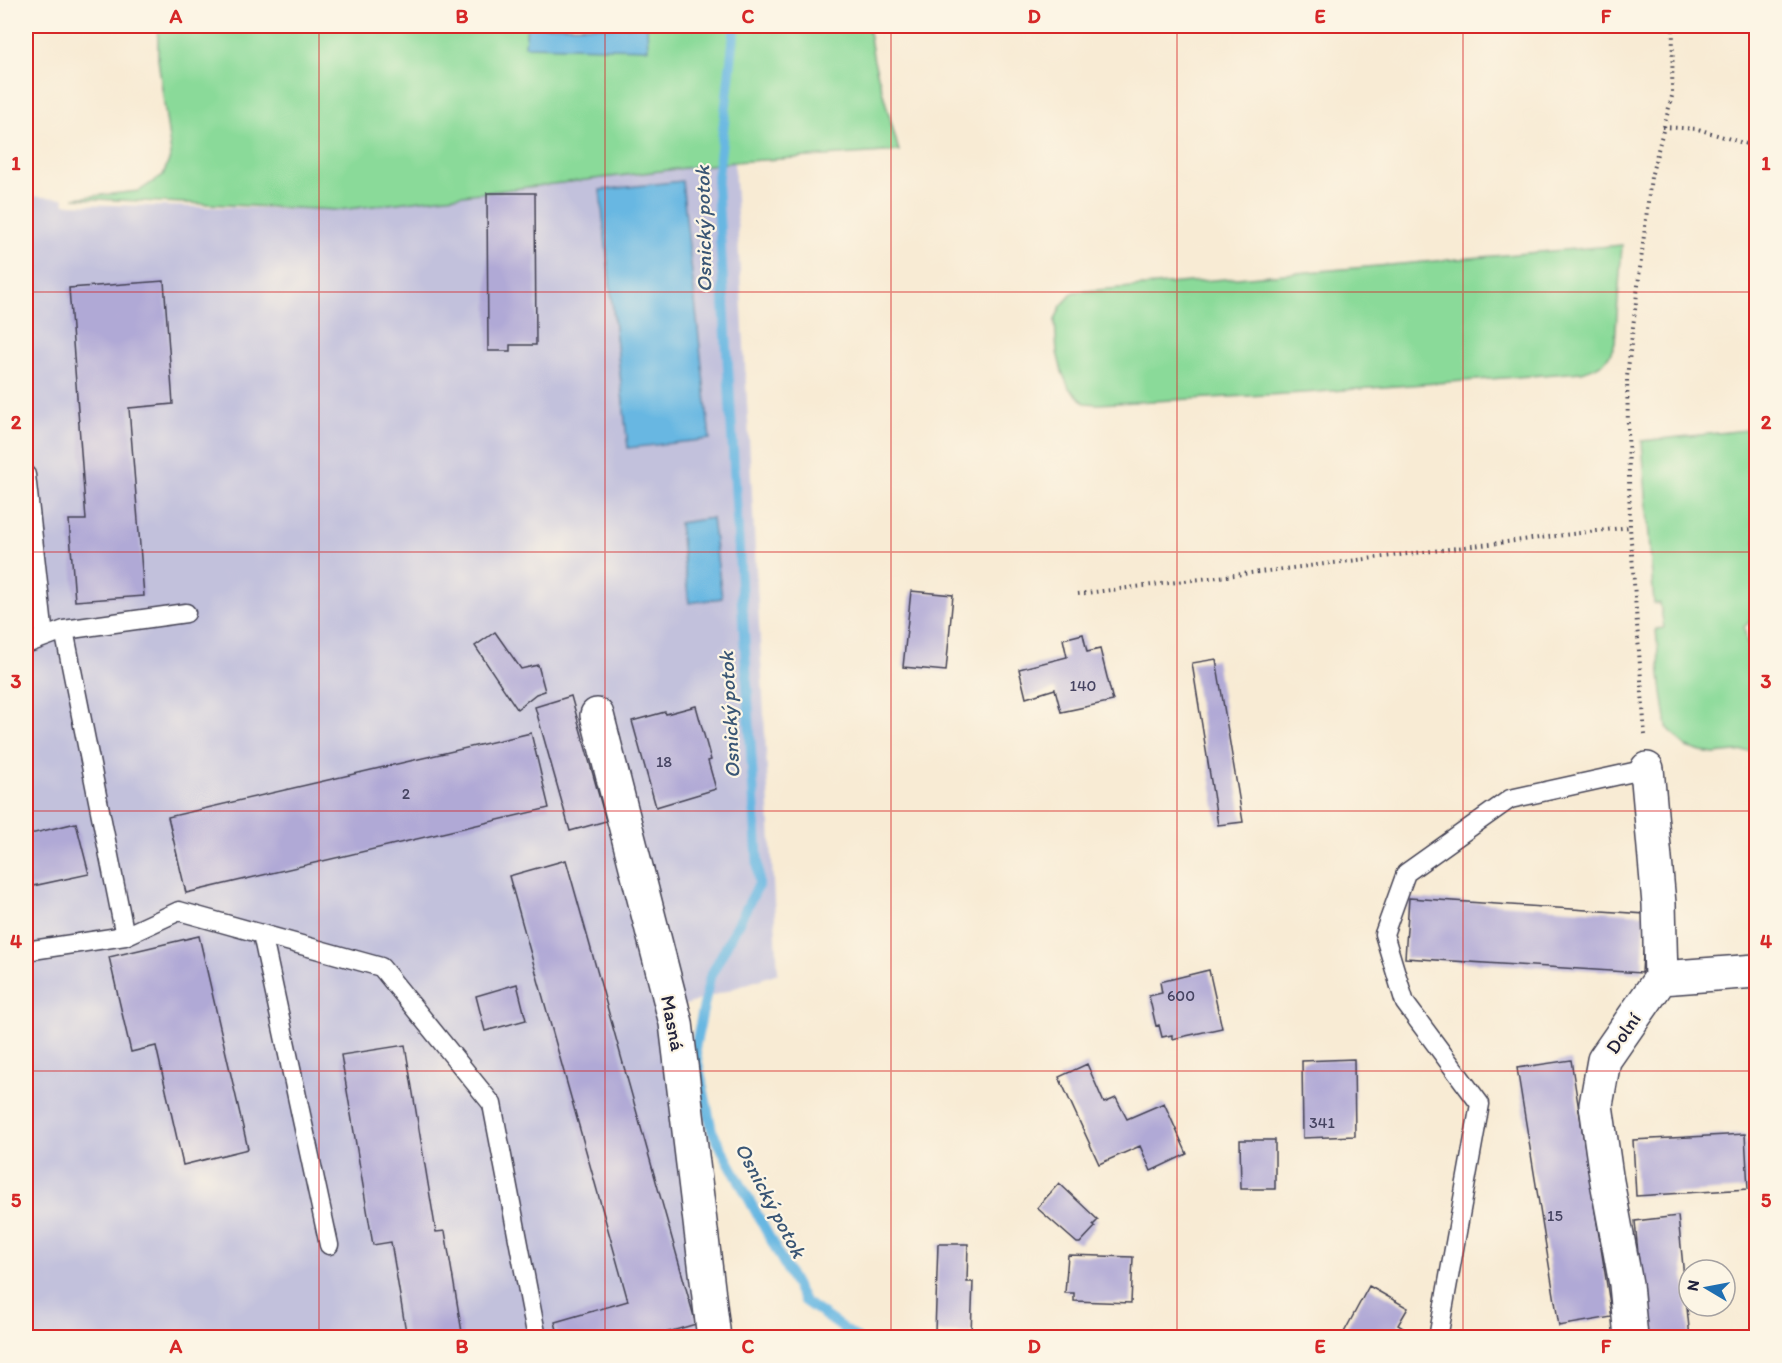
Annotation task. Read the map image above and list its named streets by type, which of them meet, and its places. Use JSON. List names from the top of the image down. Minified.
{"streets":{"street":["Masná","Dolní"]},"water":["Osnický potok"],"house_numbers":["140","18","2","600","341","15"],"north":"left","grid":{"columns":["A","B","C","D","E","F"],"rows":["1","2","3","4","5"]}}
